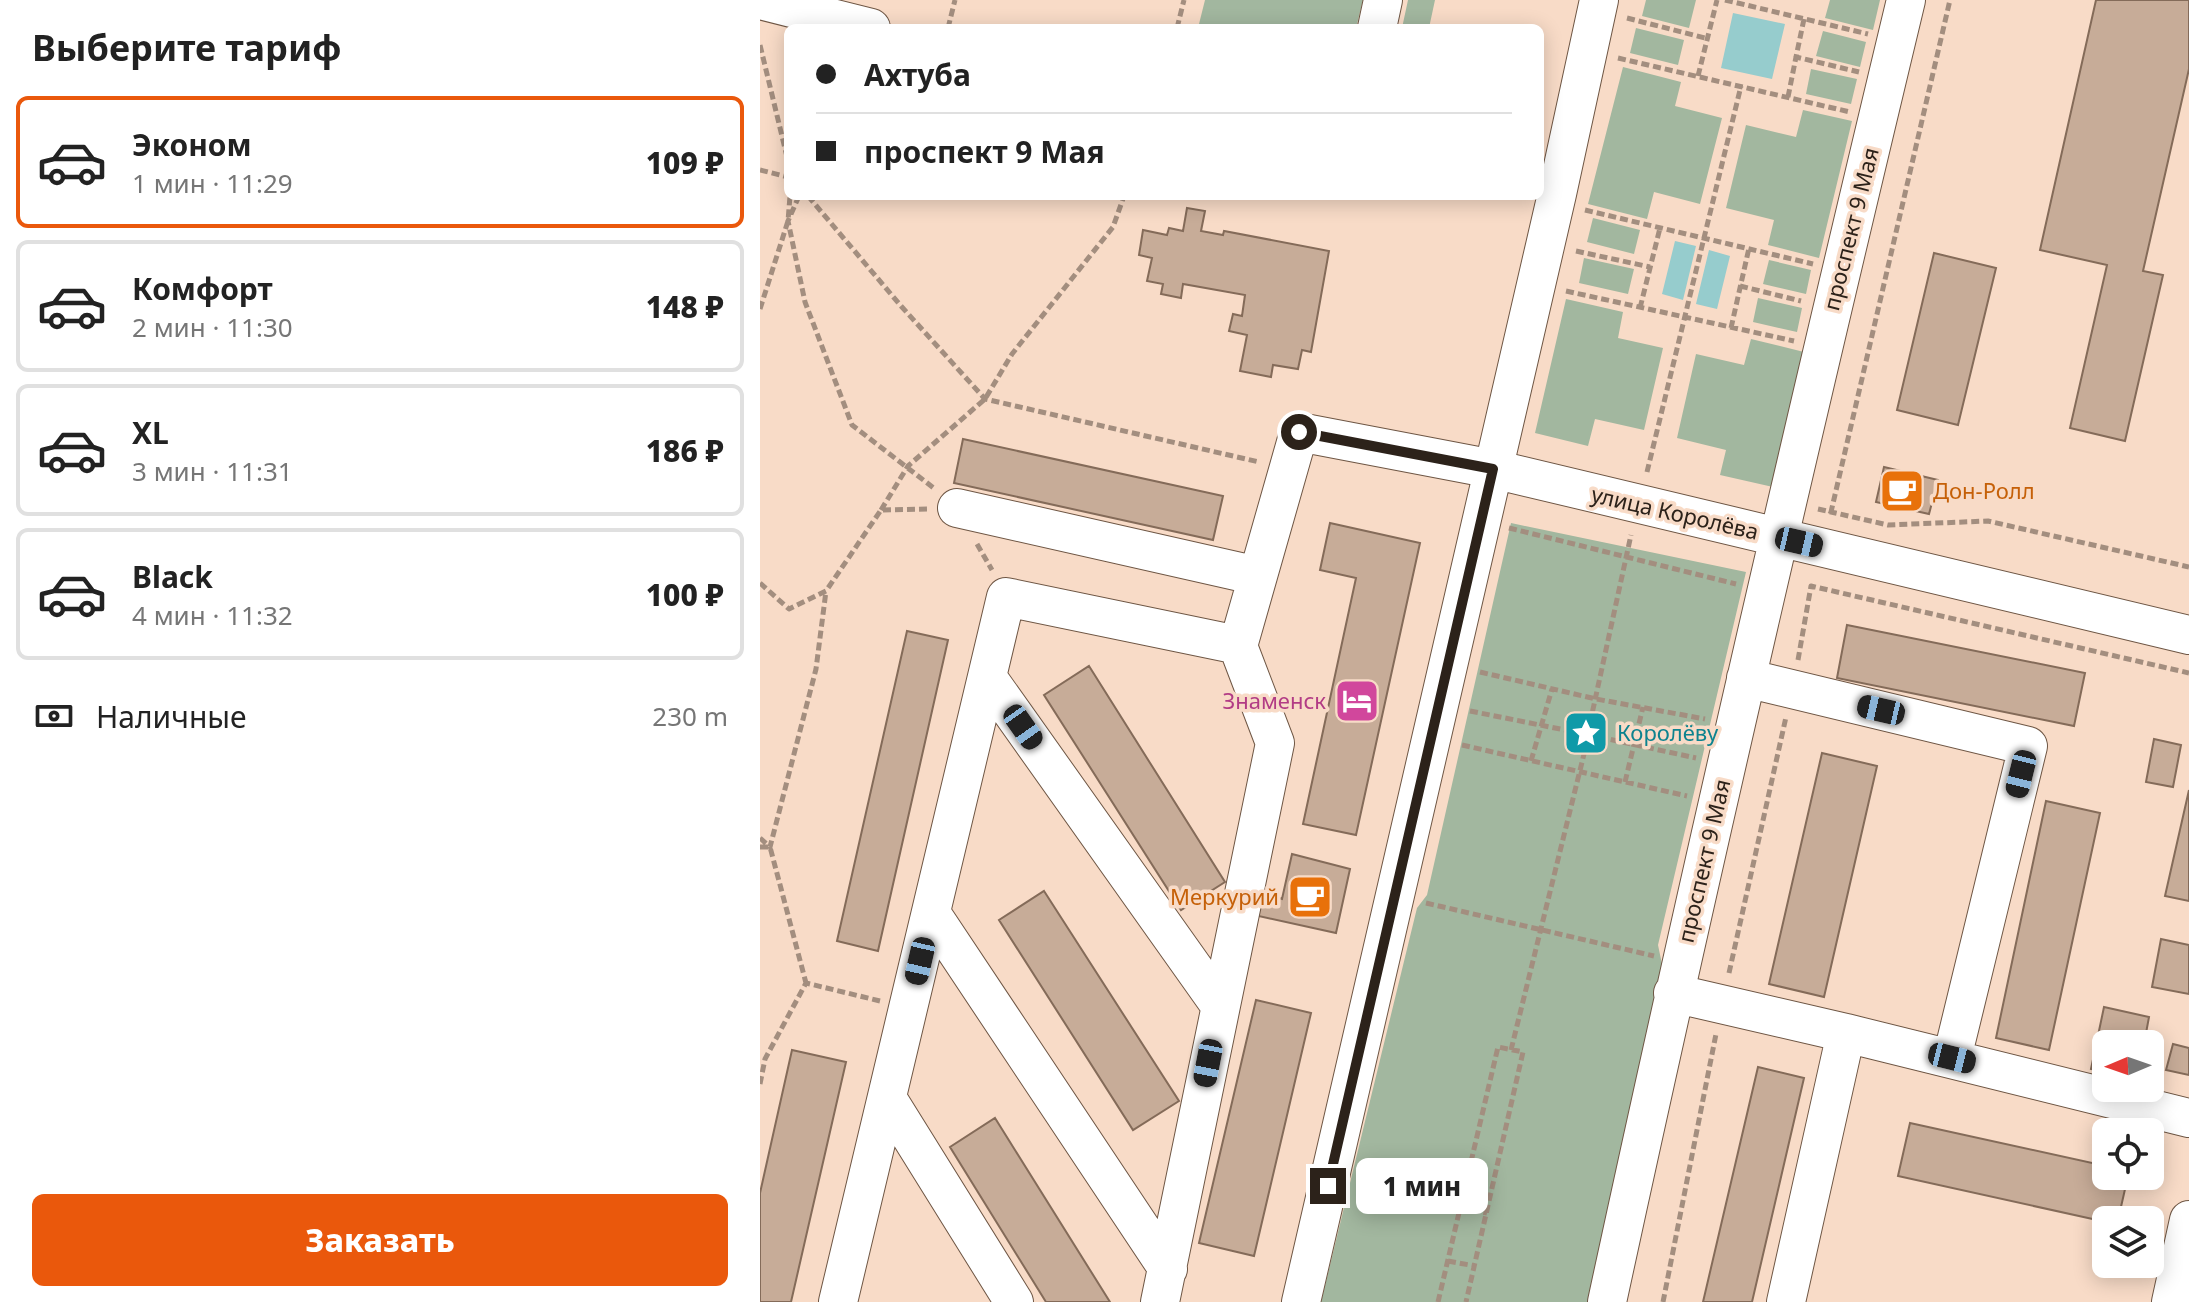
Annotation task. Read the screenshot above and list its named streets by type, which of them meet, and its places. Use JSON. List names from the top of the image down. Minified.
{"streets":{"street":["проспект 9 Мая","улица Королёва"]},"crossings":[["проспект 9 Мая","улица Королёва"]],"places":{"cafe":["Дон-Ролл","Меркурий"],"hotel":["Знаменск"],"place":["Королёву"]},"north":"left","page":{"heading":"Выберите тариф","banner":["Ахтуба","проспект 9 Мая"],"list":[{"name":"Эконом","note":"1 мин · 11:29","value":"109 ₽"},{"name":"Комфорт","note":"2 мин · 11:30","value":"148 ₽"},{"name":"XL","note":"3 мин · 11:31","value":"186 ₽"},{"name":"Black","note":"4 мин · 11:32","value":"100 ₽"}],"pay":["Наличные","230 m"],"bubble":"1 мин","buttons":"Заказать"}}
